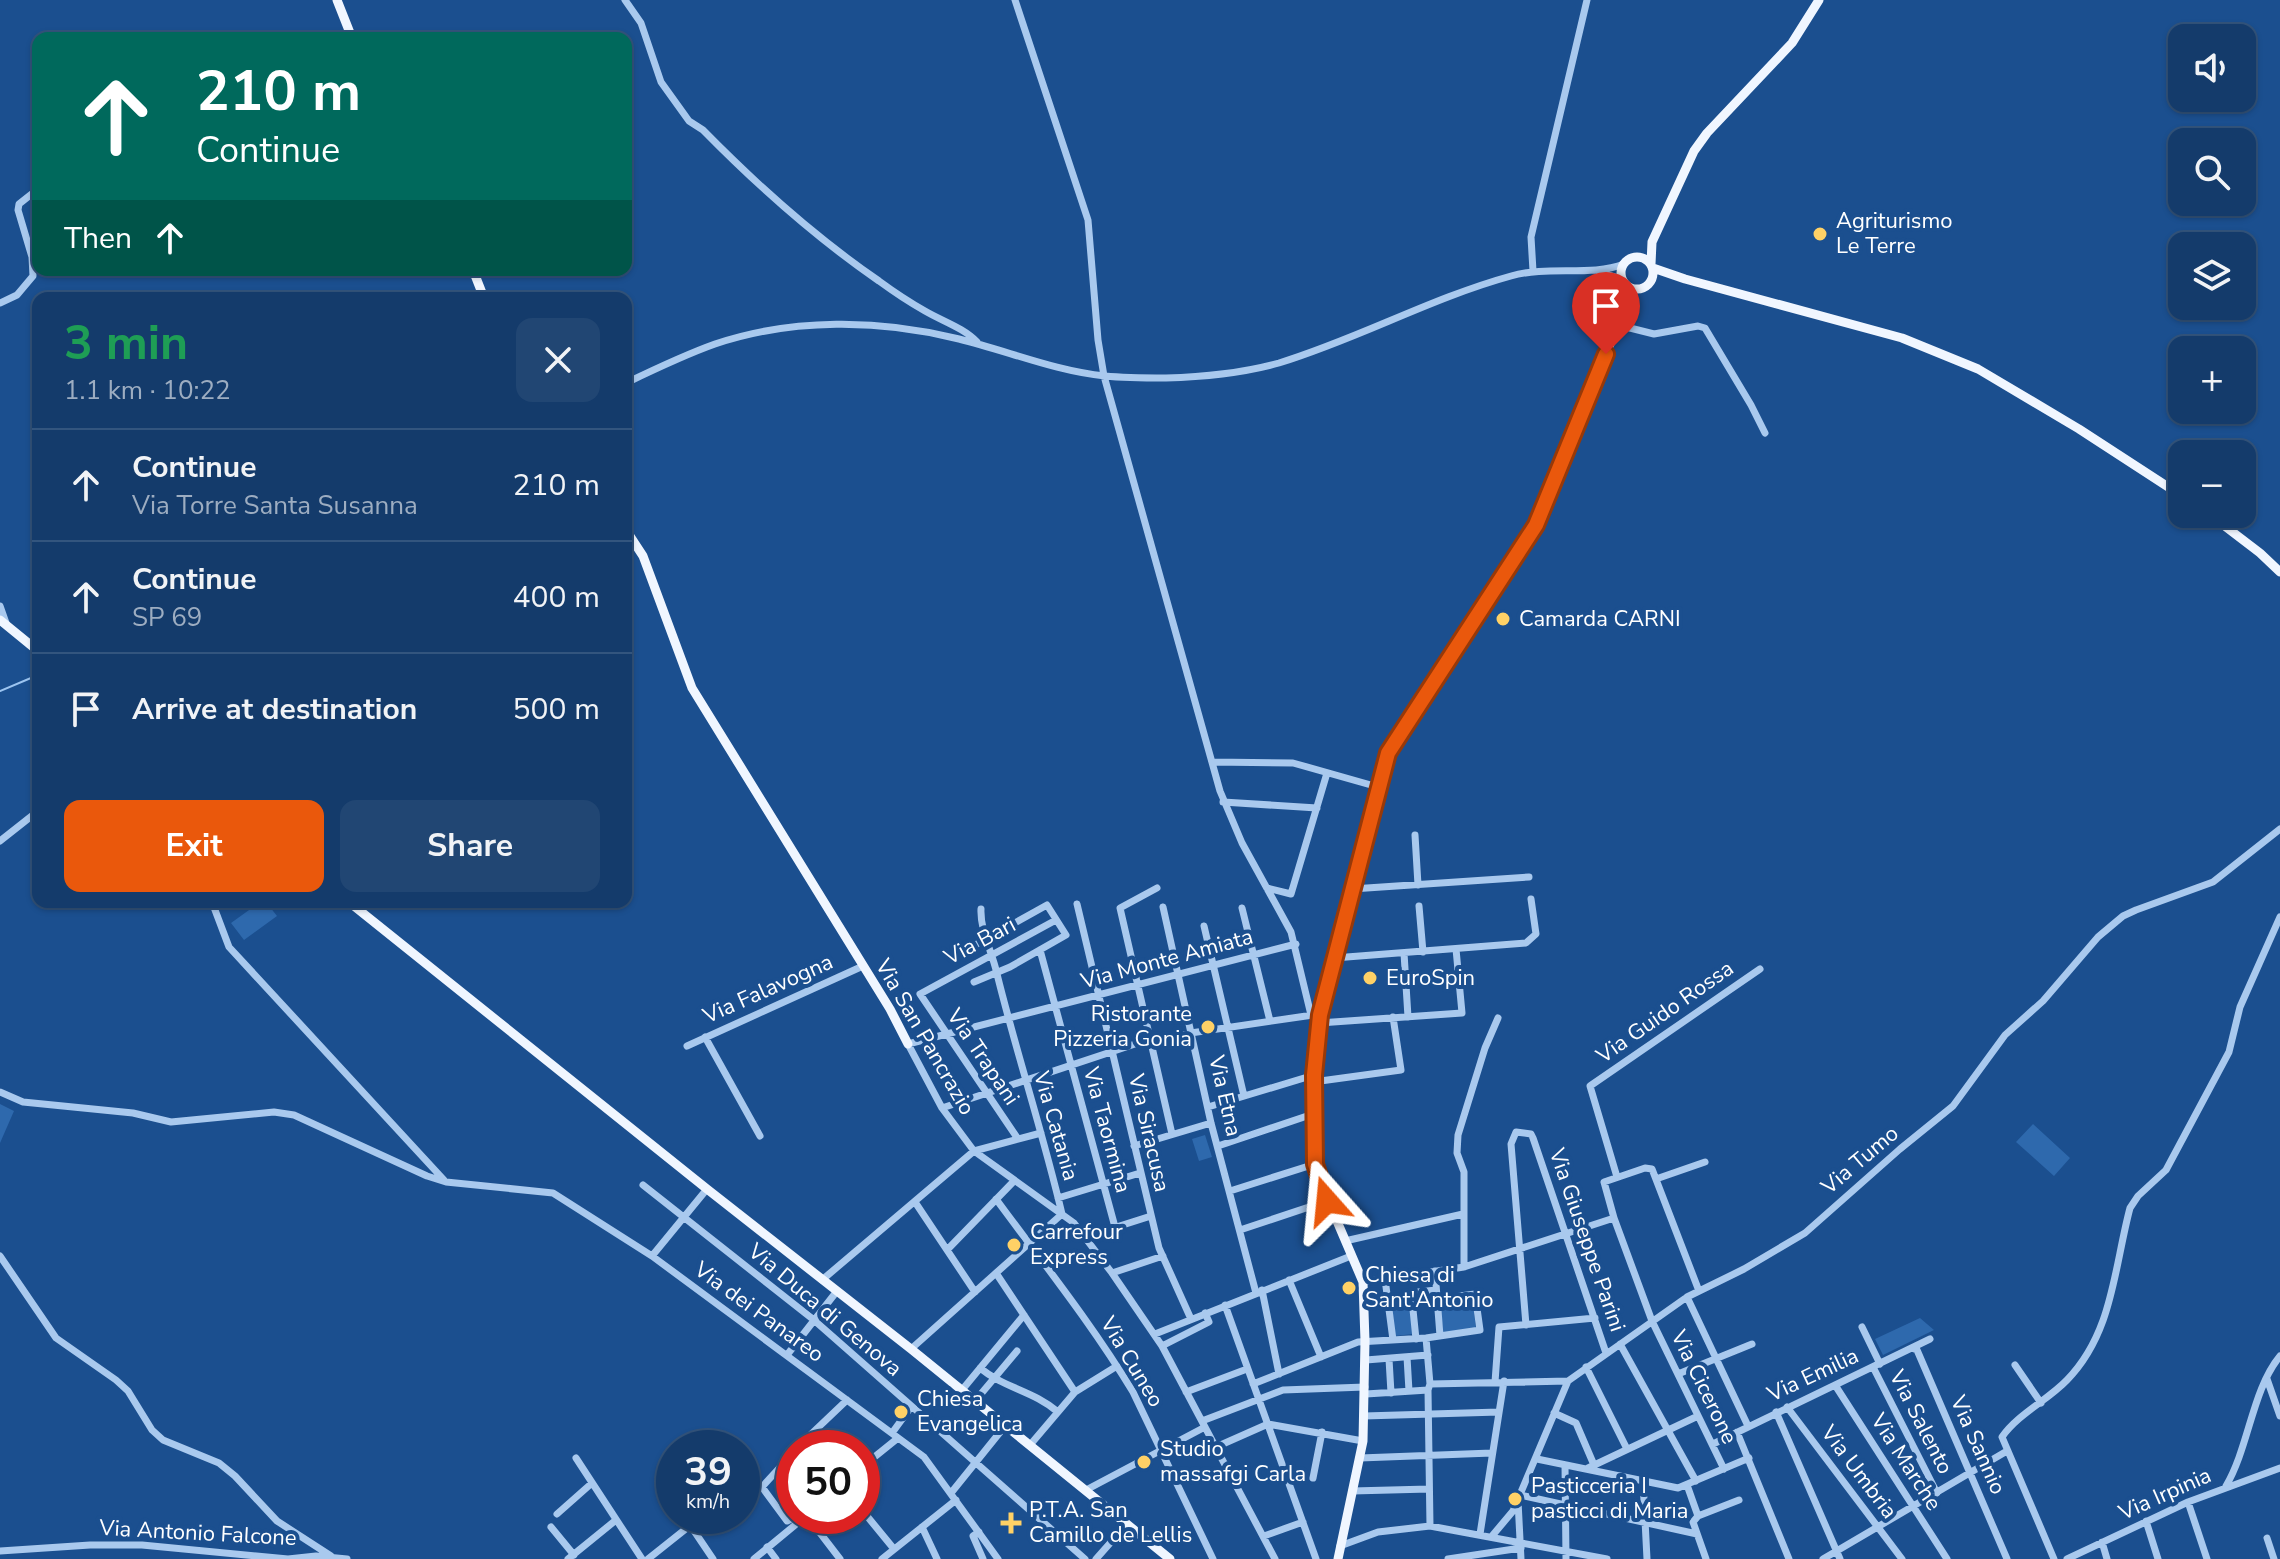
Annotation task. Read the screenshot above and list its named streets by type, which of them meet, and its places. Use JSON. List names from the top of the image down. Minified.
{"streets":{"main road":["Via San Pancrazio"],"street":["Via Bari","Via Monte Amiata","Via Falavogna","Via Guido Rossa","Via Trapani","Via Etna","Via Catania","Via Taormina","Via Siracusa","Via Tumo","Via Giuseppe Parini","Via Duca di Genova","Via dei Panareo","Via Cuneo","Via Emilia","Via Cicerone","Via Salento","Via Sannio","Via Marche","Via Umbria","Via Irpinia","Via Antonio Falcone"]},"crossings":[["Via Bari","Via Trapani"],["Via Bari","Via Catania"],["Via Bari","Via Taormina"],["Via Monte Amiata","Via San Pancrazio"],["Via Monte Amiata","Via Trapani"],["Via Monte Amiata","Via Etna"],["Via Monte Amiata","Via Catania"],["Via Monte Amiata","Via Taormina"],["Via Monte Amiata","Via Siracusa"],["Via Falavogna","Via San Pancrazio"],["Via Guido Rossa","Via Cicerone"],["Via San Pancrazio","Via Catania"],["Via Tumo","Via Giuseppe Parini"],["Via Tumo","Via Cicerone"],["Via Emilia","Via Cicerone"],["Via Emilia","Via Salento"],["Via Emilia","Via Sannio"],["Via Emilia","Via Marche"],["Via Emilia","Via Umbria"]],"places":{"other":["Agriturismo Le Terre","Camarda CARNI","EuroSpin","Ristorante Pizzeria Gonia","Carrefour Express","Chiesa di Sant'Antonio","Chiesa Evangelica","Studio massafgi Carla","Pasticceria I pasticci di Maria"],"health":["P.T.A. San Camillo de Lellis"]},"page":{"map_buttons":["+","−"],"turn":["210 m","Continue"],"then":"Then","heading":["3 min","1.1 km · 10:22"],"list":[{"name":"Continue","note":"Via Torre Santa Susanna","value":"210 m"},{"name":"Continue","note":"SP 69","value":"400 m"},{"name":"Arrive at destination","value":"500 m"}],"buttons":["Exit","Share"],"speed":"39 km/h","limit":"50"}}
